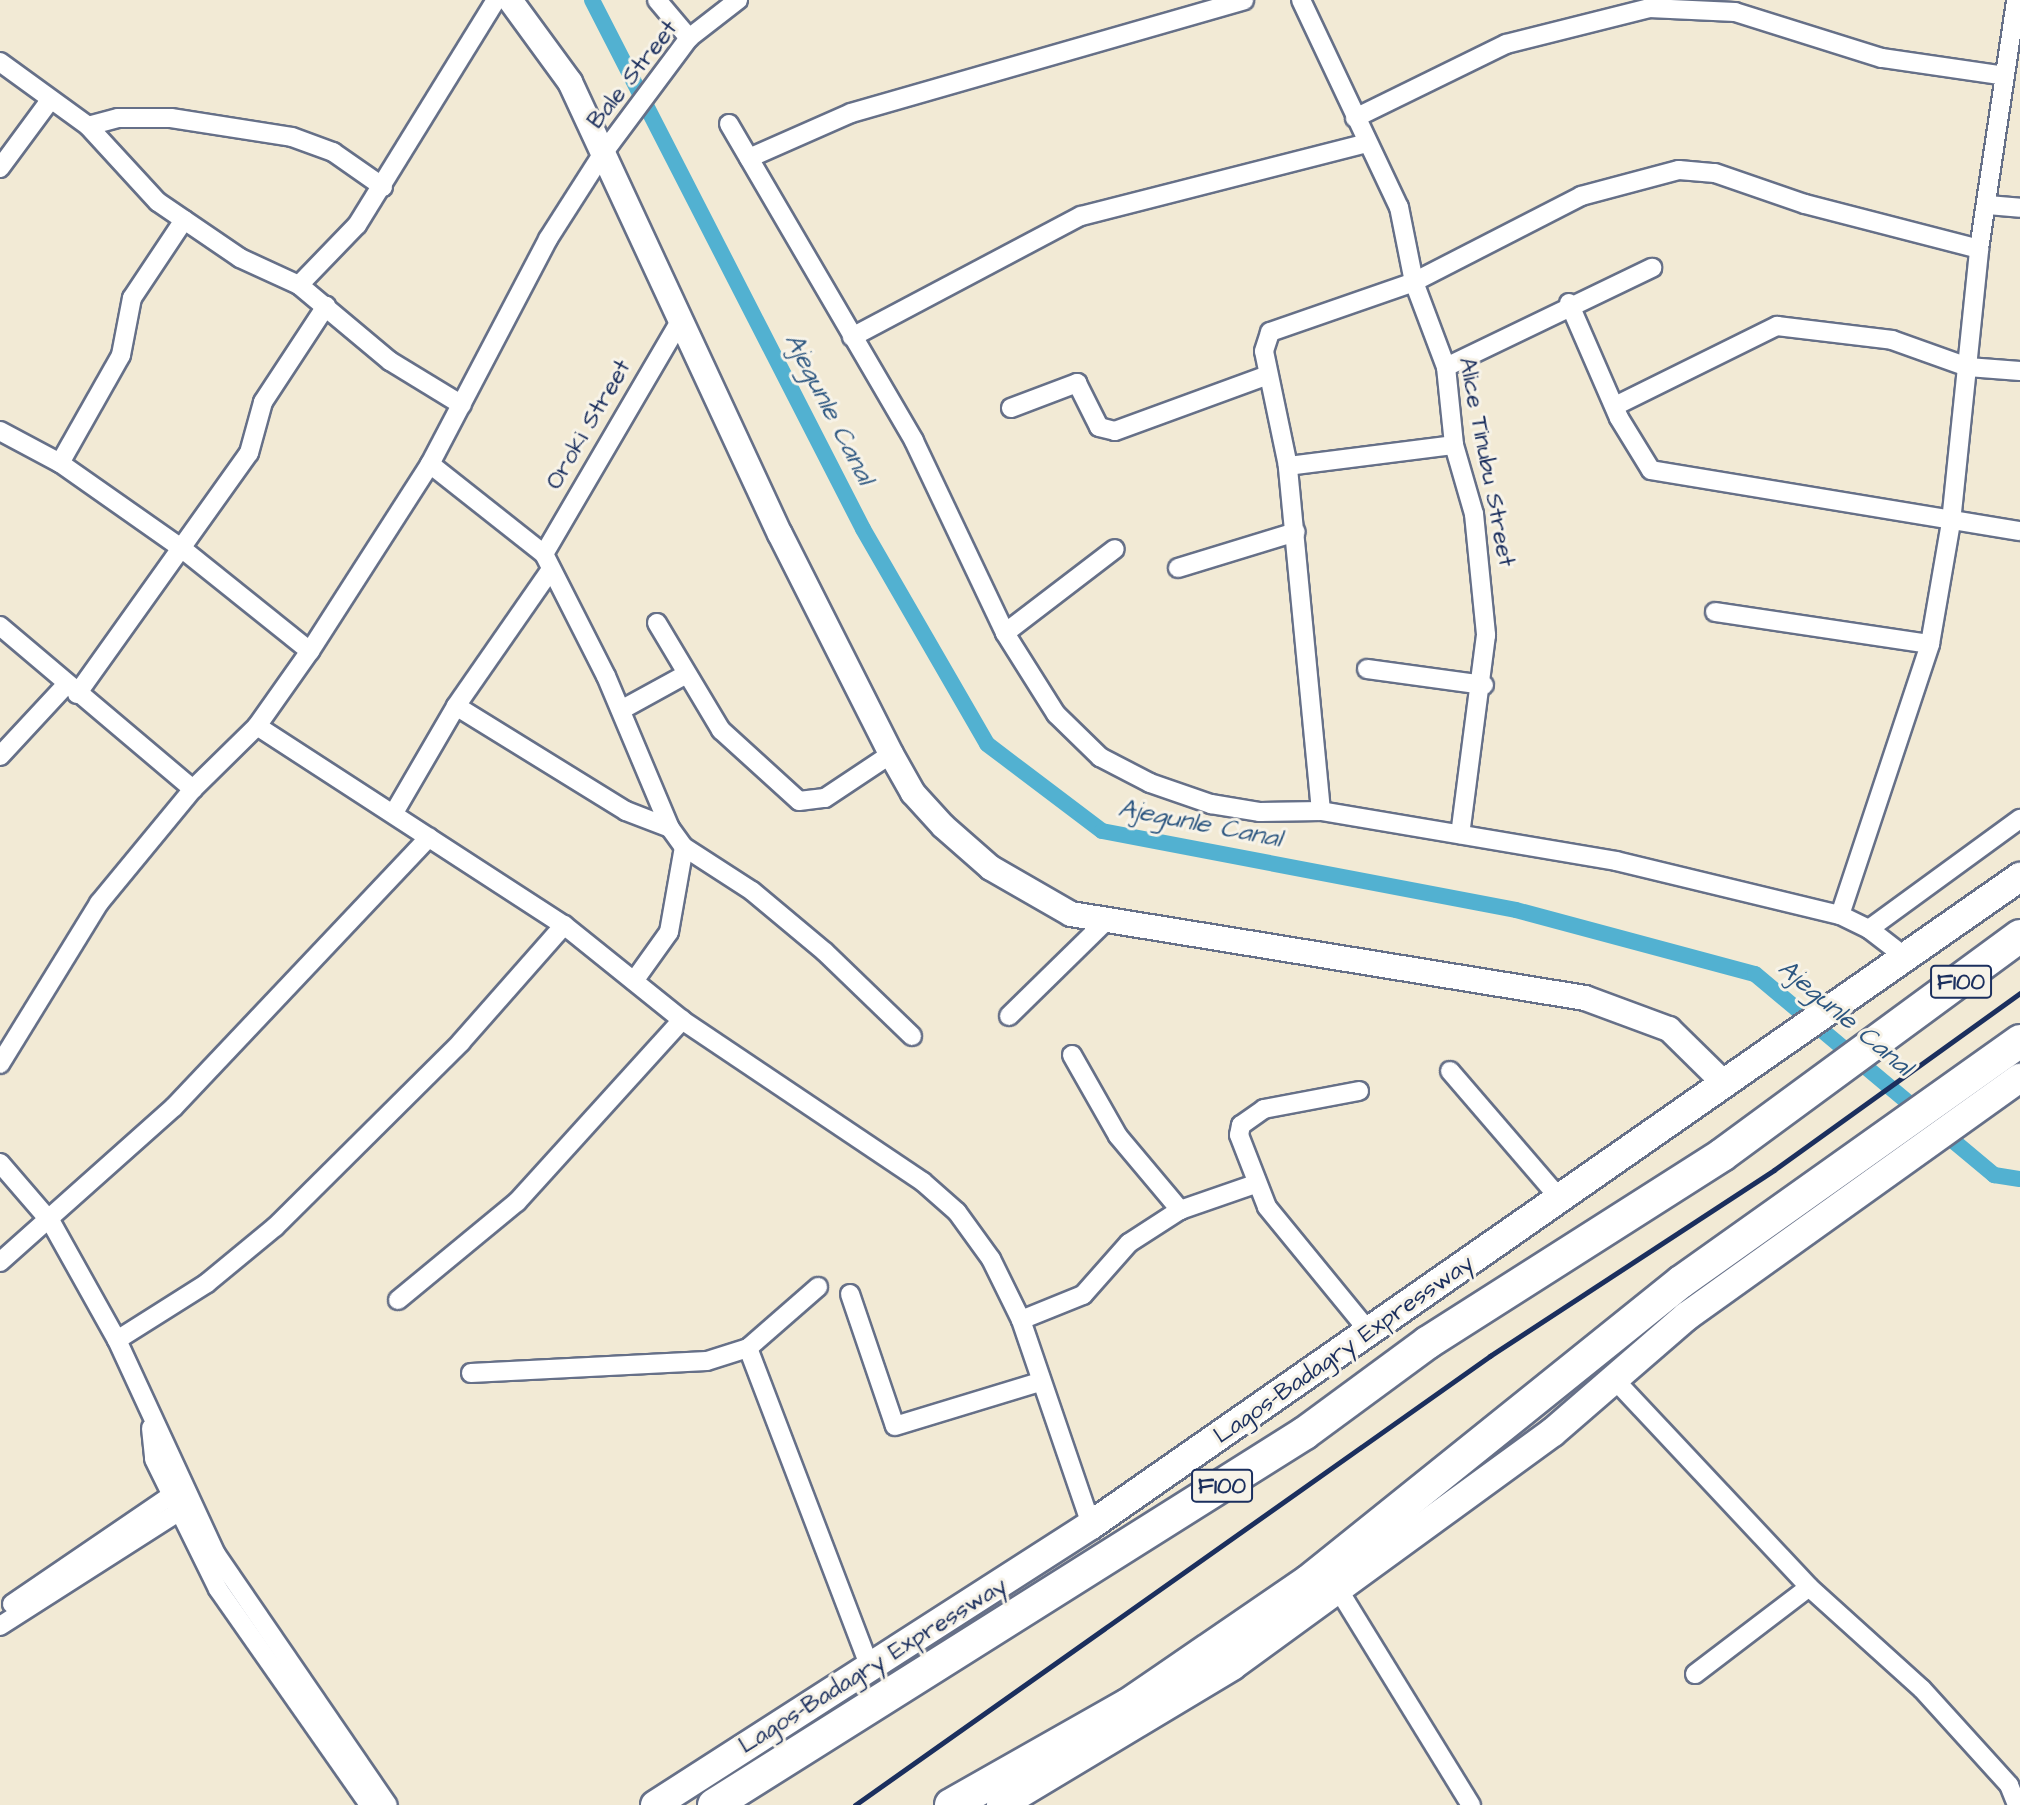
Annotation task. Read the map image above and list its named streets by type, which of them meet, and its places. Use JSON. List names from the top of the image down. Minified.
{"streets":{"highway":["F100","Lagos-Badagry Expressway"],"street":["Bale Street","Oroki Street","Alice Tinubu Street"]},"water":["Ajegunle Canal"]}
